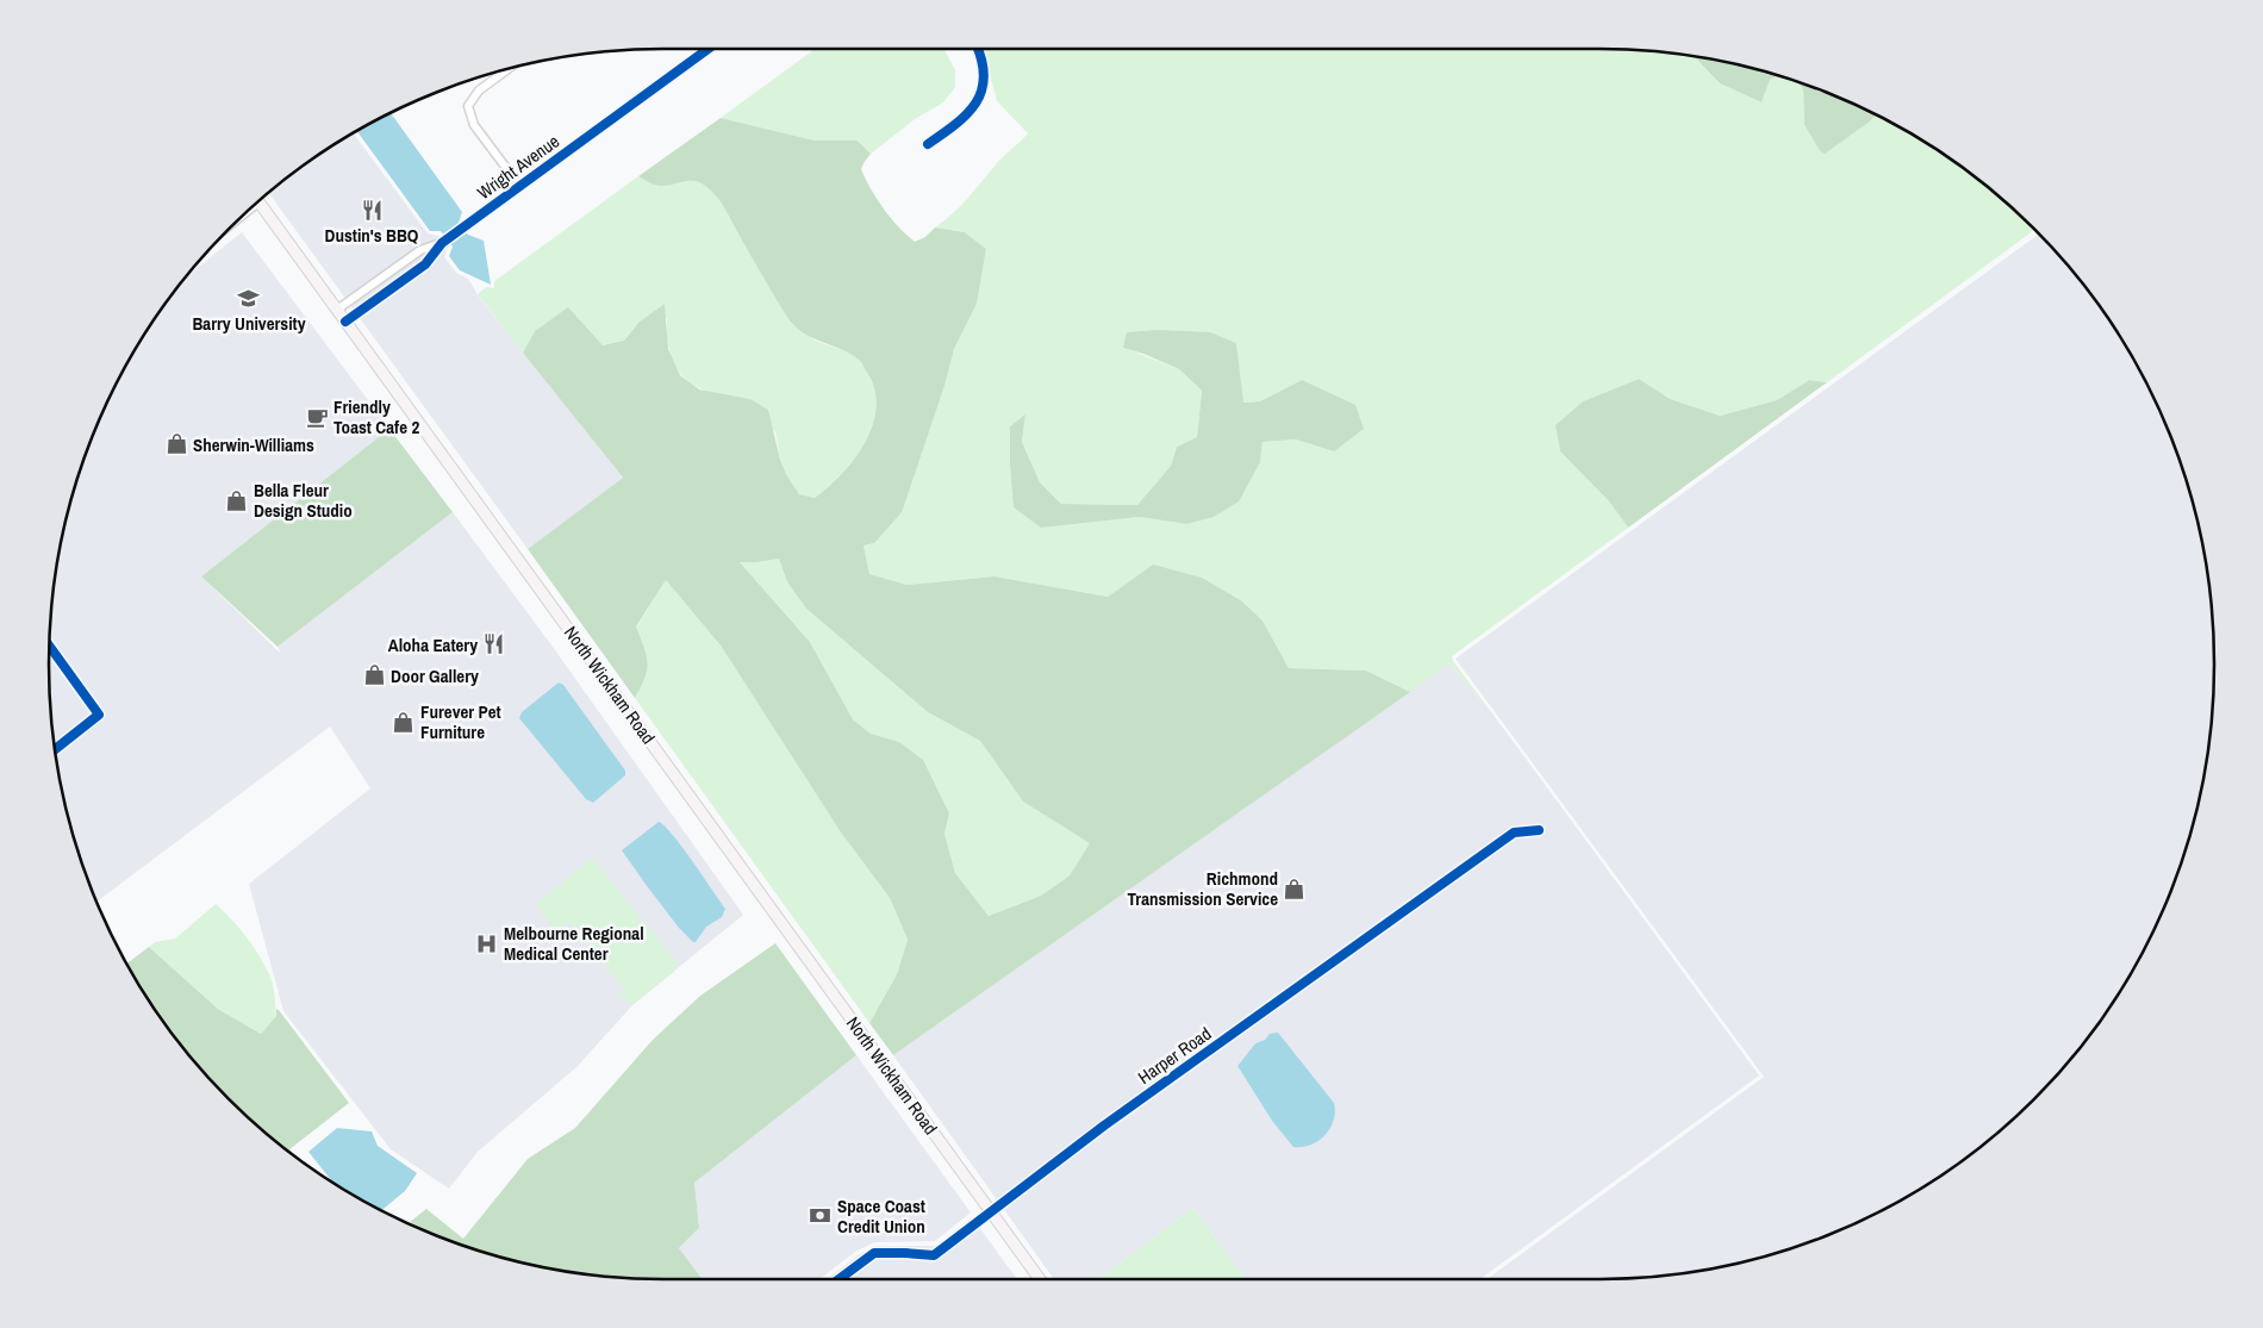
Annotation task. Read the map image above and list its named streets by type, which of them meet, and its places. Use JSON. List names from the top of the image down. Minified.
{"streets":{"main road":["North Wickham Road"],"street":["Wright Avenue","Harper Road"]},"crossings":[["Wright Avenue","North Wickham Road"],["North Wickham Road","Harper Road"]],"places":{"restaurant":["Dustin's BBQ","Aloha Eatery"],"school or university":["Barry University"],"cafe":["Friendly Toast Cafe 2"],"shop":["Sherwin-Williams","Bella Fleur Design Studio","Door Gallery","Furever Pet Furniture","Richmond Transmission Service"],"hospital":["Melbourne Regional Medical Center"],"bank":["Space Coast Credit Union"]}}
